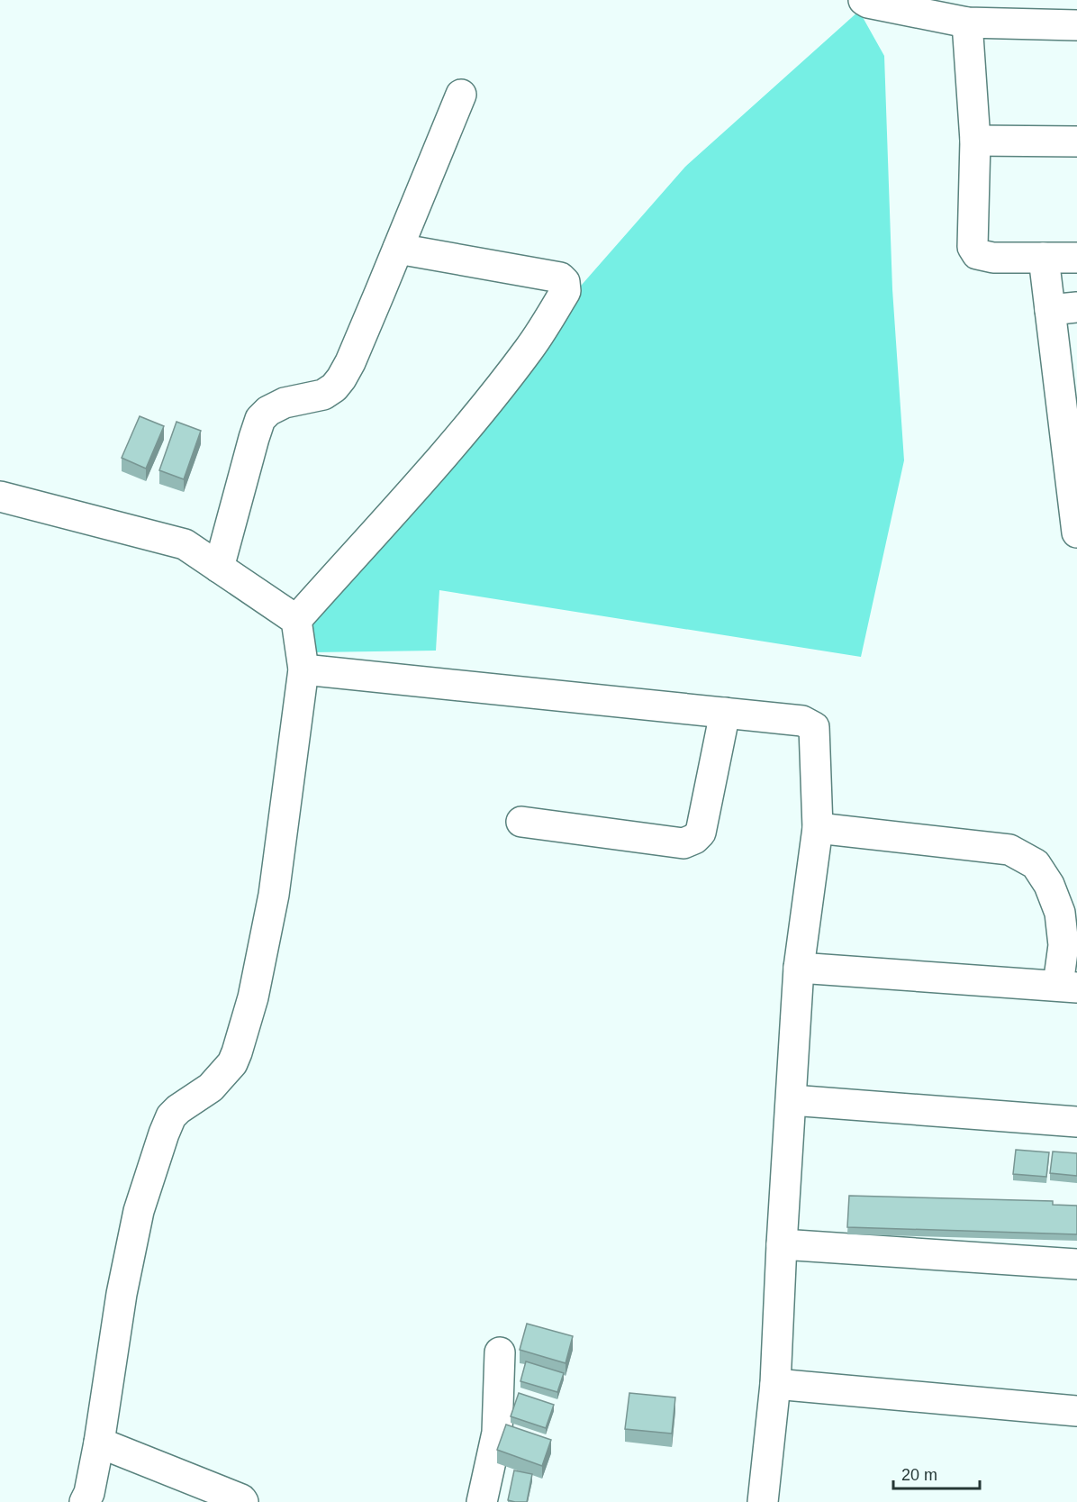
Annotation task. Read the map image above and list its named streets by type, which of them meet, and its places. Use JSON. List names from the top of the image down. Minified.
{"scale_bar":"20 m"}
